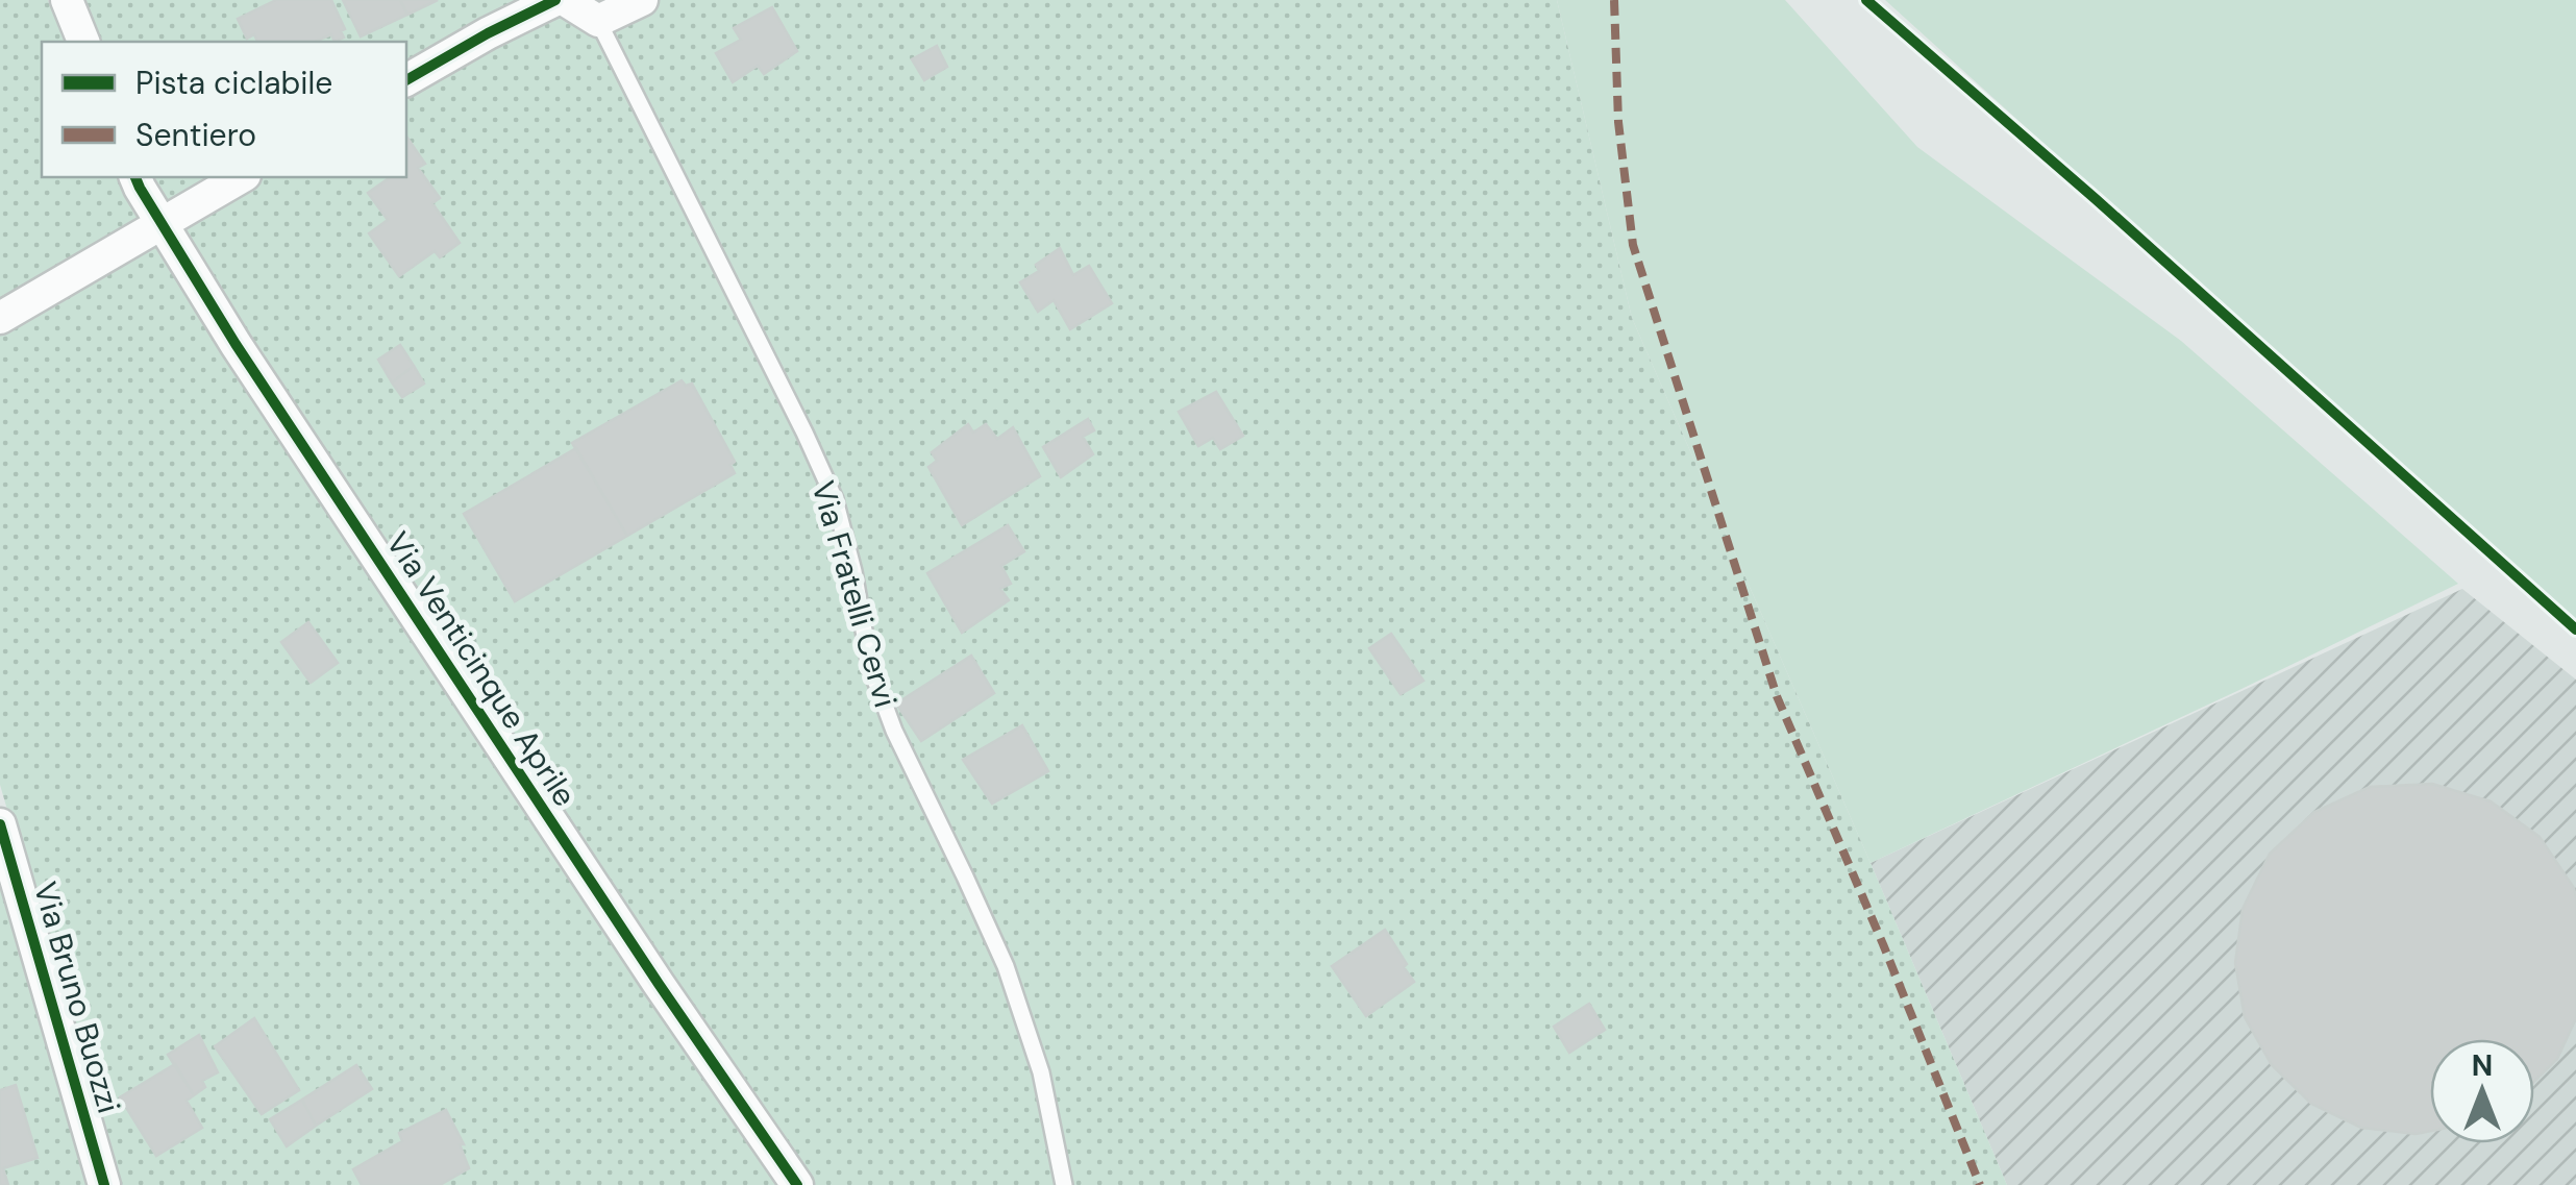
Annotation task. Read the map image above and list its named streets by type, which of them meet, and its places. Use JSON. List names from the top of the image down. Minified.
{"streets":{"street":["Via Venticinque Aprile","Via Bruno Buozzi"],"lane":["Via Fratelli Cervi"]},"legend":["Pista ciclabile","Sentiero"],"north":"top"}
